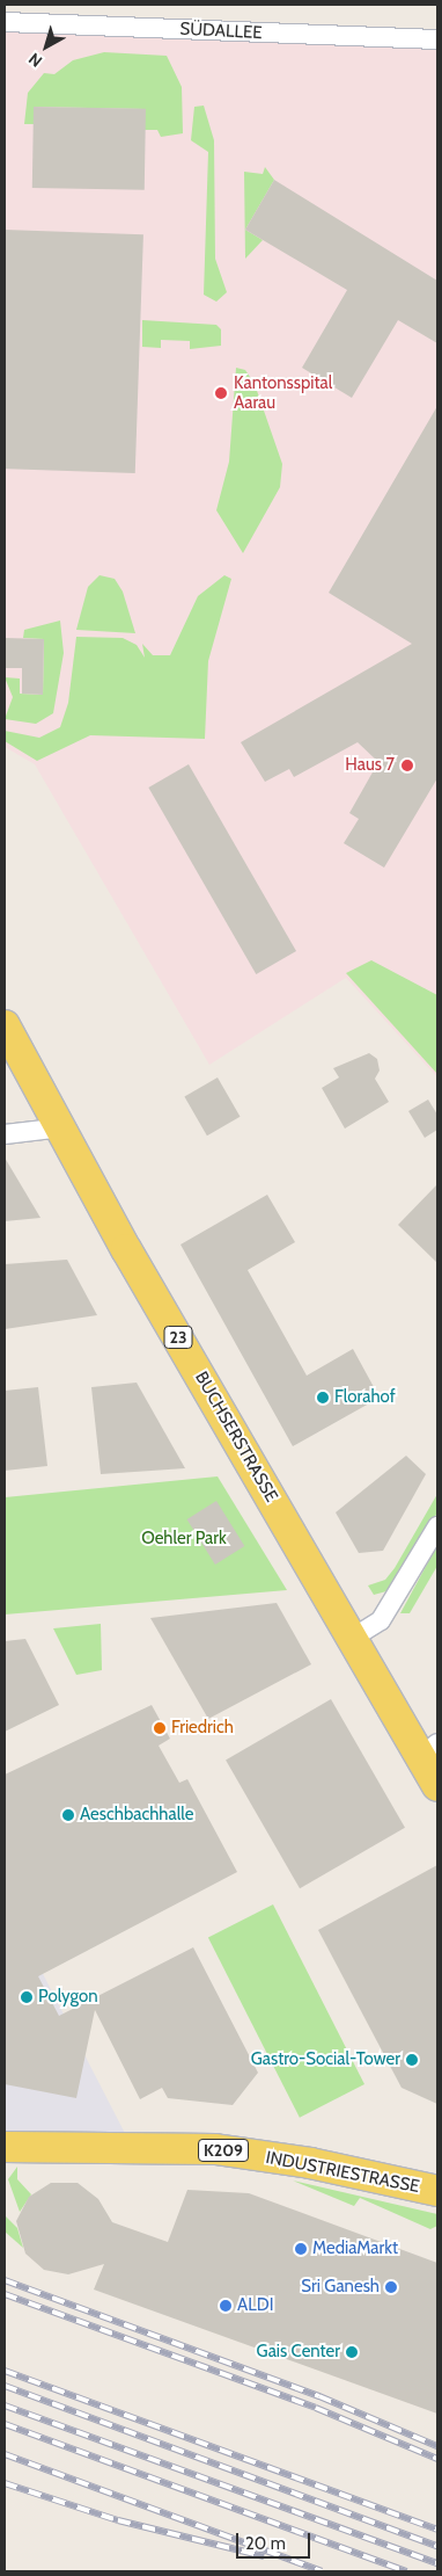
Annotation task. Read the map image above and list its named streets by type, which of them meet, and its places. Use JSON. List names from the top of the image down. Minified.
{"streets":{"main road":["23","BUCHSERSTRASSE","K209","INDUSTRIESTRASSE"],"street":["SÜDALLEE"]},"parks":["Oehler Park"],"places":["Kantonsspital Aarau","Haus 7","Florahof","Friedrich","Aeschbachhalle","Polygon","Gastro-Social-Tower","MediaMarkt","Sri Ganesh","ALDI","Gais Center"],"scale_bar":"20 m","north":"bottom left"}
